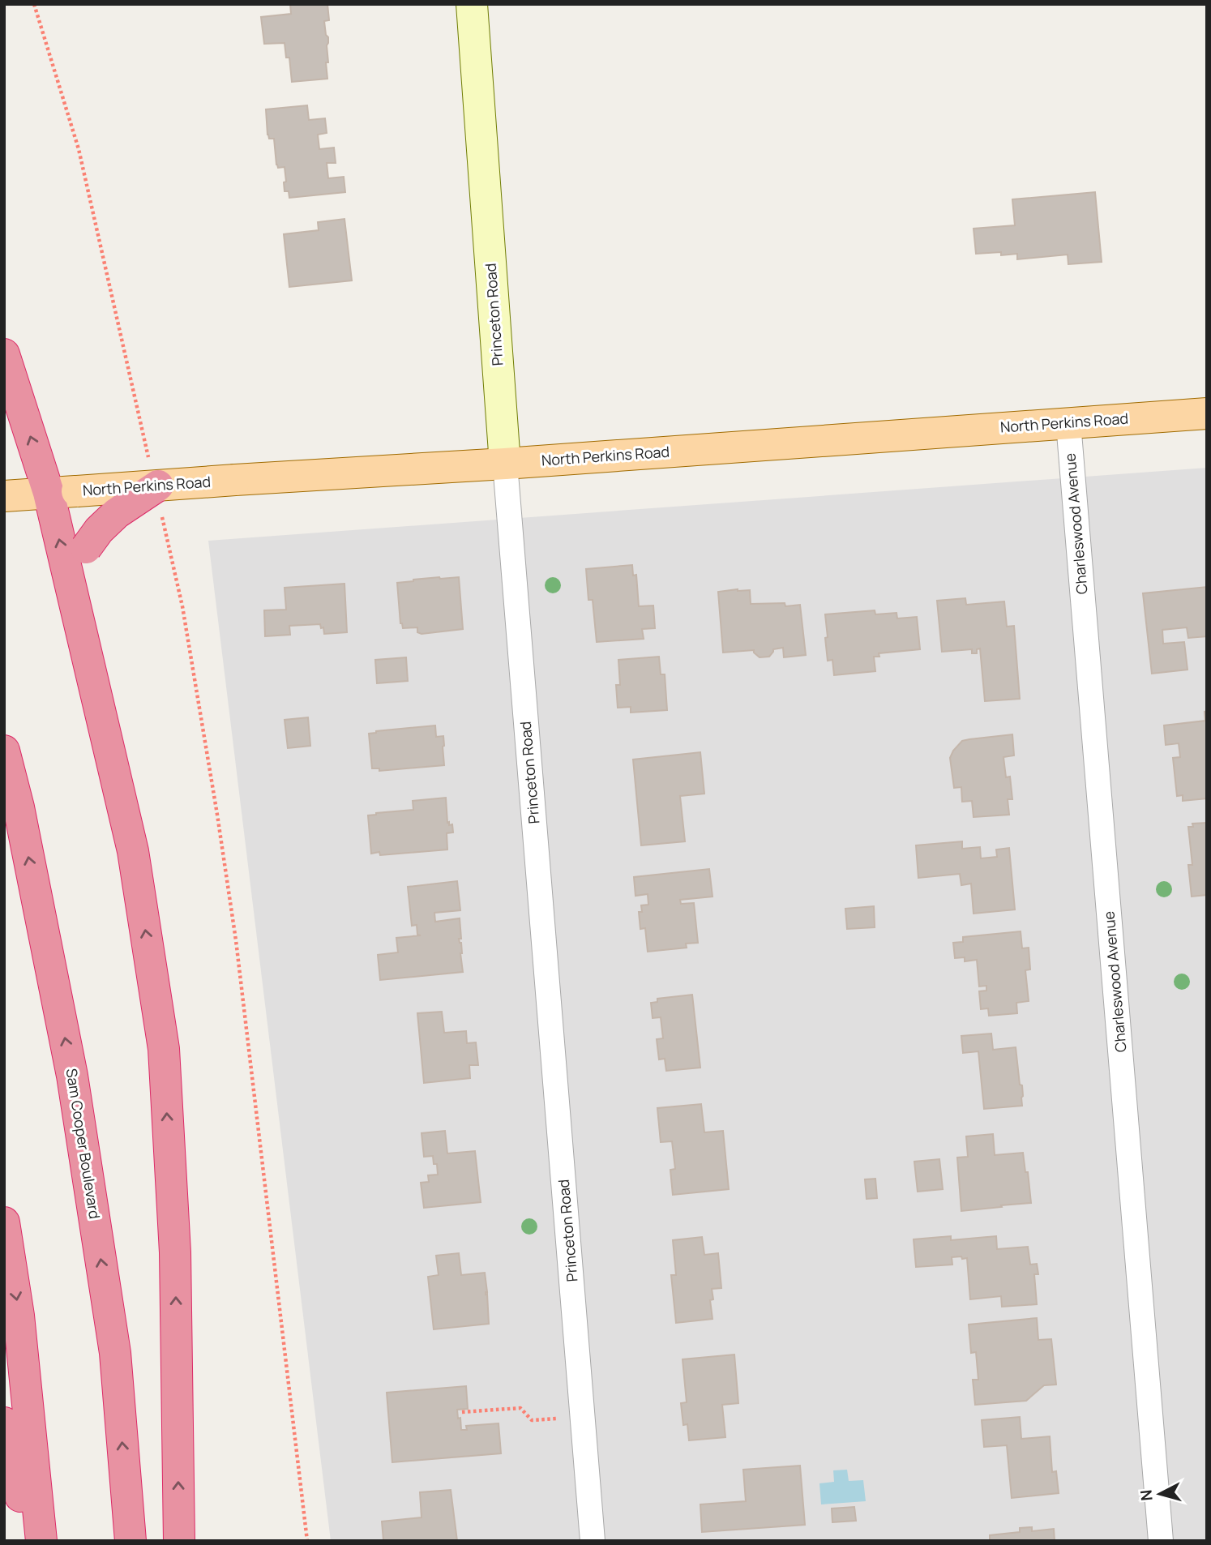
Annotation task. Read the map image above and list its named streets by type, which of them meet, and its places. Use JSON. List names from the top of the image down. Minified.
{"streets":{"highway":["Sam Cooper Boulevard"],"main road":["North Perkins Road"],"street":["Princeton Road","Charleswood Avenue"]},"crossings":[["Princeton Road","North Perkins Road"],["North Perkins Road","Charleswood Avenue"]],"north":"left"}
